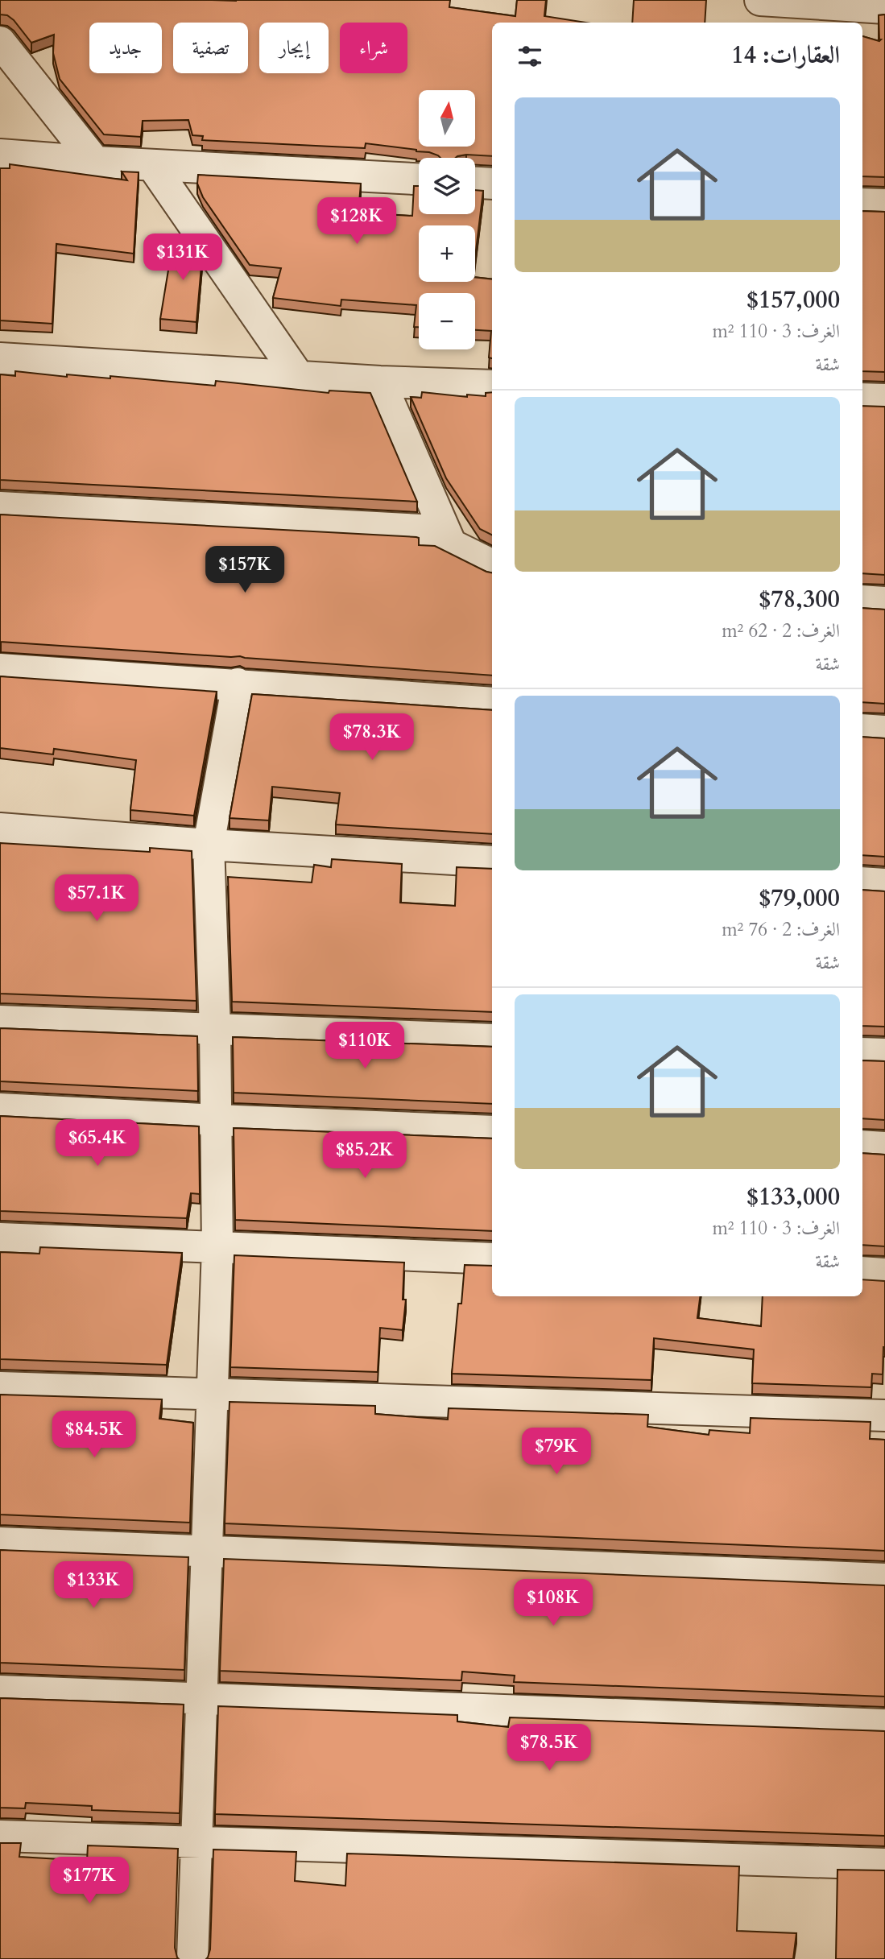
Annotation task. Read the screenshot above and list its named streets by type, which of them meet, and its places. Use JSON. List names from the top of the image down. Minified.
{"north":"top","page":{"chip":["شراء","إيجار","تصفية","جديد"],"heading":"العقارات: 14","map_buttons":["+","−"],"list":[{"name":"$157,000","note":"الغرف: 3 · 110 m² · شقة"},{"name":"$78,300","note":"الغرف: 2 · 62 m² · شقة"},{"name":"$79,000","note":"الغرف: 2 · 76 m² · شقة"},{"name":"$133,000","note":"الغرف: 3 · 110 m² · شقة"}],"price":["$128K","$131K","$157K","$78.3K","$57.1K","$110K","$65.4K","$85.2K","$84.5K","$79K","$133K","$108K","$78.5K","$177K"]}}
